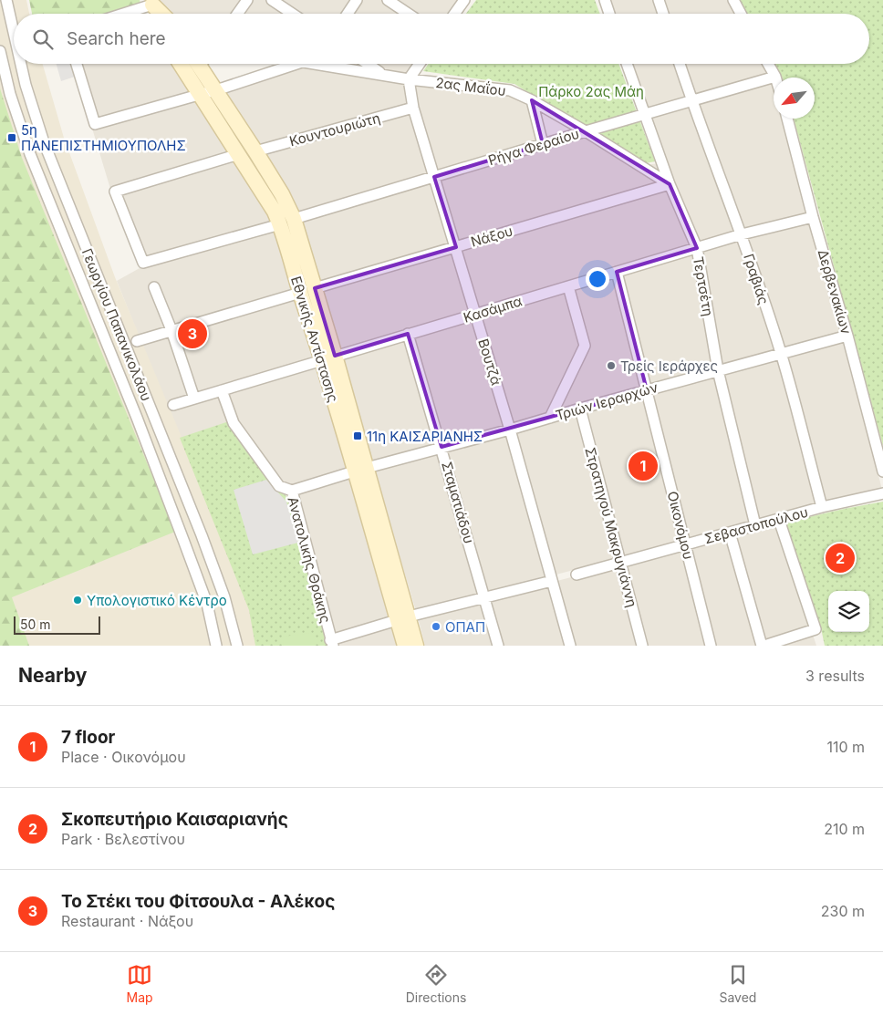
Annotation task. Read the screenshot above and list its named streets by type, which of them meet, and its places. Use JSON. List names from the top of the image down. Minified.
{"streets":{"main road":["Εθνικής Αντίστασης"],"street":["2ας Μαΐου","Κουντουριώτη","Ρήγα Φεραίου","Νάξου","Γραβιάς","Τερτσέτη","Δερβενακίων","Κασάμπα","Γεωργίου Παπανικολάου","Βουτζά","Τριών Ιεραρχών","Σταματιάδου","Οικονόμου","Σεβαστοπούλου","Στρατηγού Μακρυγιάννη","Ανατολικής Θράκης"]},"crossings":[["2ας Μαΐου","Ρήγα Φεραίου"],["2ας Μαΐου","Νάξου"],["2ας Μαΐου","Τερτσέτη"],["2ας Μαΐου","Εθνικής Αντίστασης"],["2ας Μαΐου","Βουτζά"],["Κουντουριώτη","Εθνικής Αντίστασης"],["Κουντουριώτη","Βουτζά"],["Ρήγα Φεραίου","Γραβιάς"],["Ρήγα Φεραίου","Τερτσέτη"],["Ρήγα Φεραίου","Εθνικής Αντίστασης"],["Ρήγα Φεραίου","Βουτζά"],["Νάξου","Τερτσέτη"],["Νάξου","Εθνικής Αντίστασης"],["Νάξου","Βουτζά"],["Γραβιάς","Κασάμπα"],["Γραβιάς","Τριών Ιεραρχών"],["Γραβιάς","Σεβαστοπούλου"],["Τερτσέτη","Κασάμπα"],["Τερτσέτη","Τριών Ιεραρχών"],["Τερτσέτη","Σεβαστοπούλου"],["Δερβενακίων","Κασάμπα"],["Δερβενακίων","Τριών Ιεραρχών"],["Κασάμπα","Εθνικής Αντίστασης"],["Κασάμπα","Βουτζά"],["Κασάμπα","Σταματιάδου"],["Κασάμπα","Οικονόμου"],["Κασάμπα","Ανατολικής Θράκης"],["Εθνικής Αντίστασης","Τριών Ιεραρχών"],["Βουτζά","Τριών Ιεραρχών"],["Τριών Ιεραρχών","Σταματιάδου"],["Τριών Ιεραρχών","Οικονόμου"],["Τριών Ιεραρχών","Στρατηγού Μακρυγιάννη"],["Τριών Ιεραρχών","Ανατολικής Θράκης"],["Οικονόμου","Σεβαστοπούλου"],["Σεβαστοπούλου","Στρατηγού Μακρυγιάννη"]],"parks":["Πάρκο 2ας Μάη"],"places":{"transit":["5η ΠΑΝΕΠΙΣΤΗΜΙΟΥΠΟΛΗΣ","11η ΚΑΙΣΑΡΙΑΝΗΣ"],"other":["Τρείς Ιεράρχες","Υπολογιστικό Κέντρο","ΟΠΑΠ"]},"scale_bar":"50 m","north":"bottom left","page":{"search":"Search here","pins":["3","1","2"],"scale":"50 m","heading":["Nearby","3 results"],"list":[{"mark":"1","name":"7 floor","note":"Place · Οικονόμου","value":"110 m"},{"mark":"2","name":"Σκοπευτήριο Καισαριανής","note":"Park · Βελεστίνου","value":"210 m"},{"mark":"3","name":"Το Στέκι του Φίτσουλα - Αλέκος","note":"Restaurant · Νάξου","value":"230 m"}],"nav":["Map","Directions","Saved"]}}
